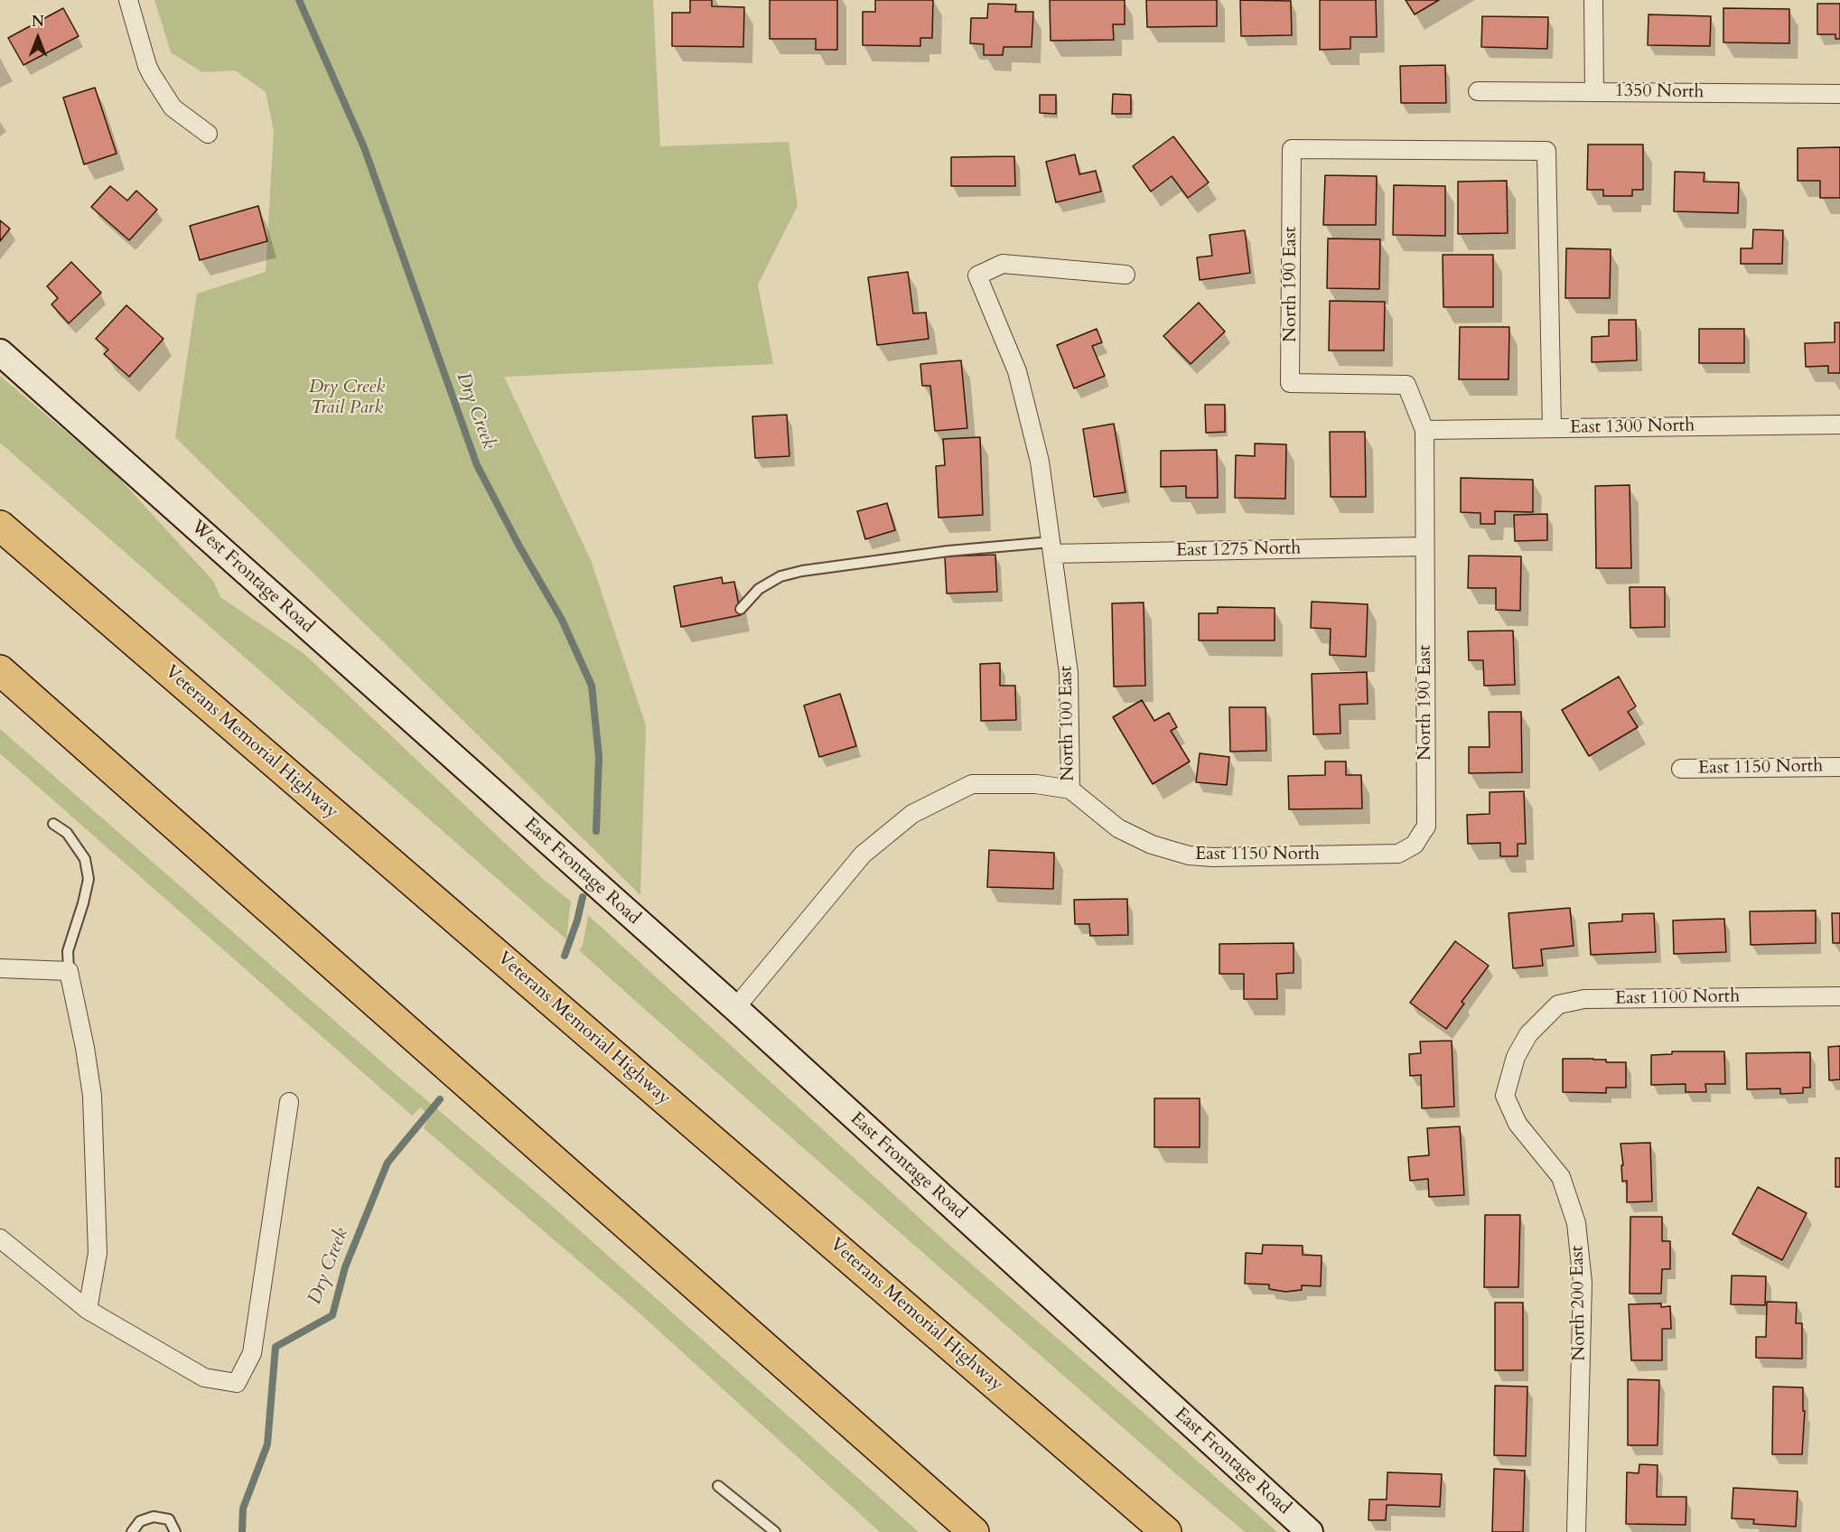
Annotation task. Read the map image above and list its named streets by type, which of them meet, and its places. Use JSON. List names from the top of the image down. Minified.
{"streets":{"highway":["Veterans Memorial Highway"],"street":["1350 North","North 190 East","East 1300 North","East 1275 North","West Frontage Road","North 100 East","East 1150 North","East Frontage Road","East 1100 North","North 200 East"]},"crossings":[["North 190 East","East 1300 North"],["North 190 East","East 1275 North"],["North 190 East","East 1150 North"],["East 1275 North","North 100 East"],["West Frontage Road","East Frontage Road"],["North 100 East","East 1150 North"],["North 100 East","East Frontage Road"],["East 1100 North","North 200 East"]],"water":["Dry Creek"],"parks":["Dry Creek Trail Park"],"north":"top"}
